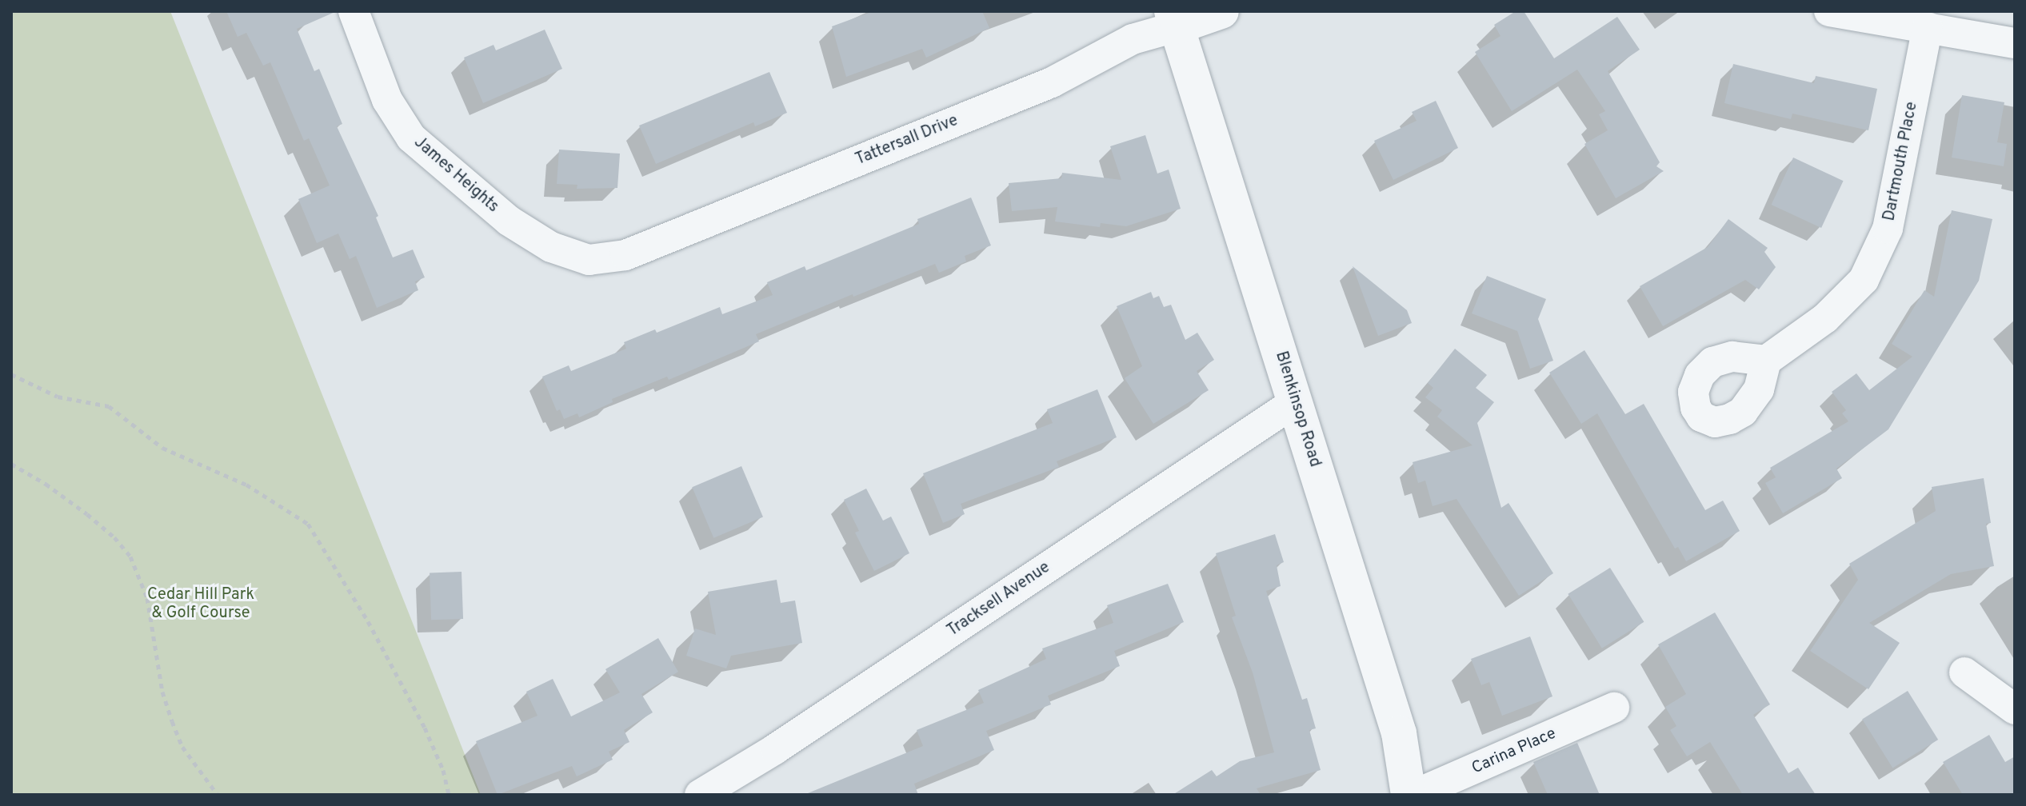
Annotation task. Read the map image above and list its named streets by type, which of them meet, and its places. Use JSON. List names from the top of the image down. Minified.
{"streets":{"street":["Tattersall Drive","Dartmouth Place","James Heights","Blenkinsop Road","Tracksell Avenue","Carina Place"]},"crossings":[["Tattersall Drive","James Heights"],["Tattersall Drive","Blenkinsop Road"],["Blenkinsop Road","Tracksell Avenue"]],"parks":["Cedar Hill Park & Golf Course"]}
